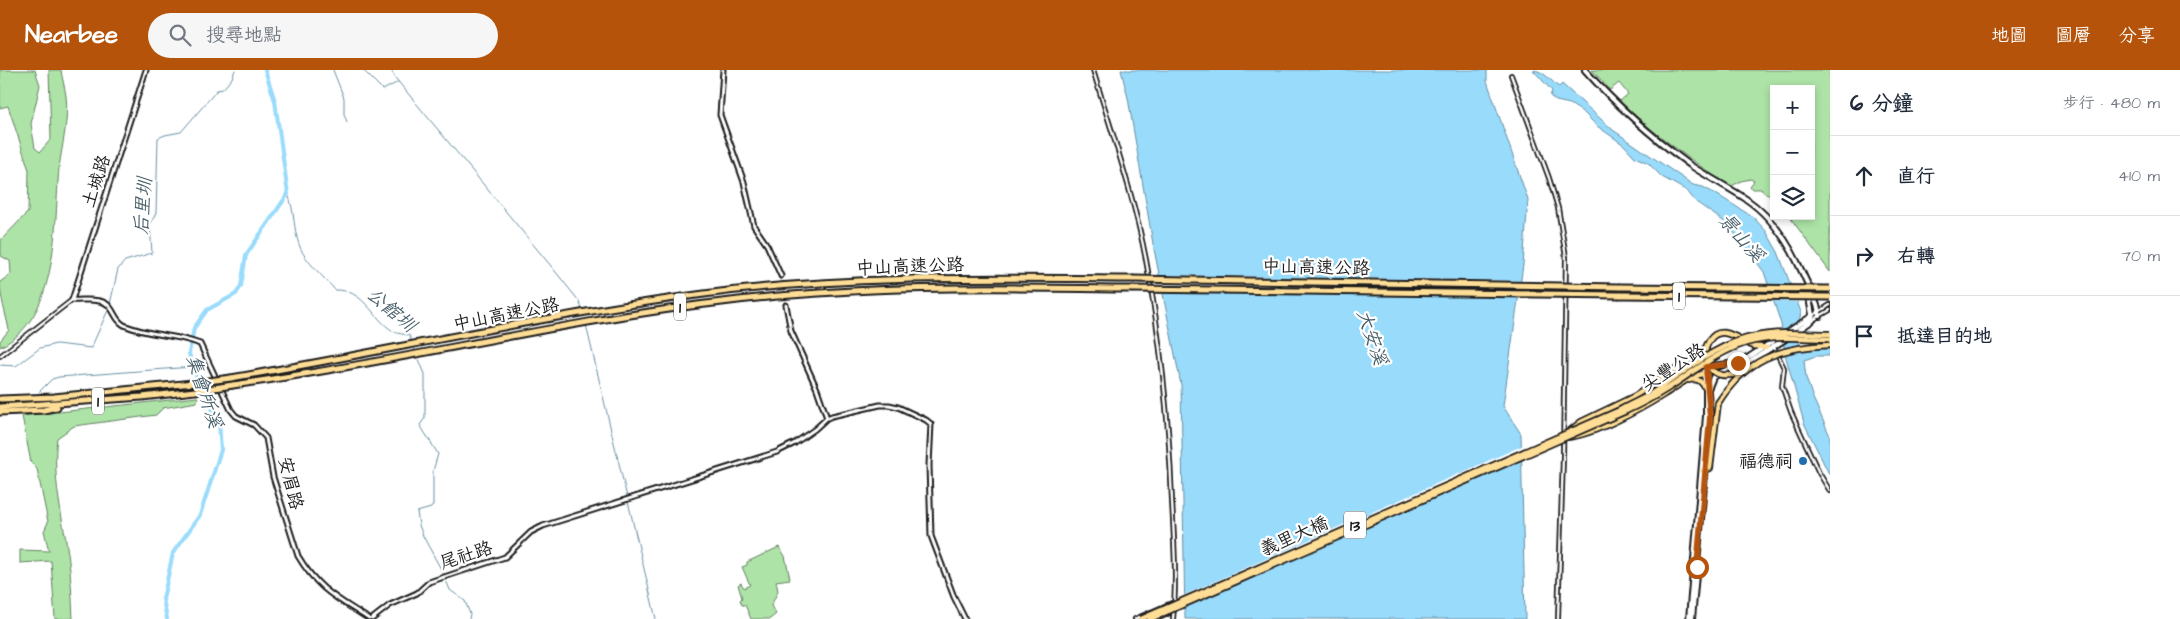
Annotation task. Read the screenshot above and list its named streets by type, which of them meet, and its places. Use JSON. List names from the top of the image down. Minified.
{"streets":{"highway":["中山高速公路","1"],"main road":["尖豐公路","13","義里大橋"],"street":["土城路","安眉路","尾社路"]},"crossings":[["土城路","安眉路"],["尖豐公路","義里大橋"],["安眉路","尾社路"]],"water":["后里圳","景山溪","公館圳","大安溪","集會所溪"],"places":["福德祠"],"page":{"header":"Nearbee","search":"搜尋地點","nav":["地圖","圖層","分享"],"heading":["6 分鐘","步行 · 480 m"],"map_buttons":["+","−"],"list":[["直行","410 m"],["右轉","70 m"],"抵達目的地"]}}
